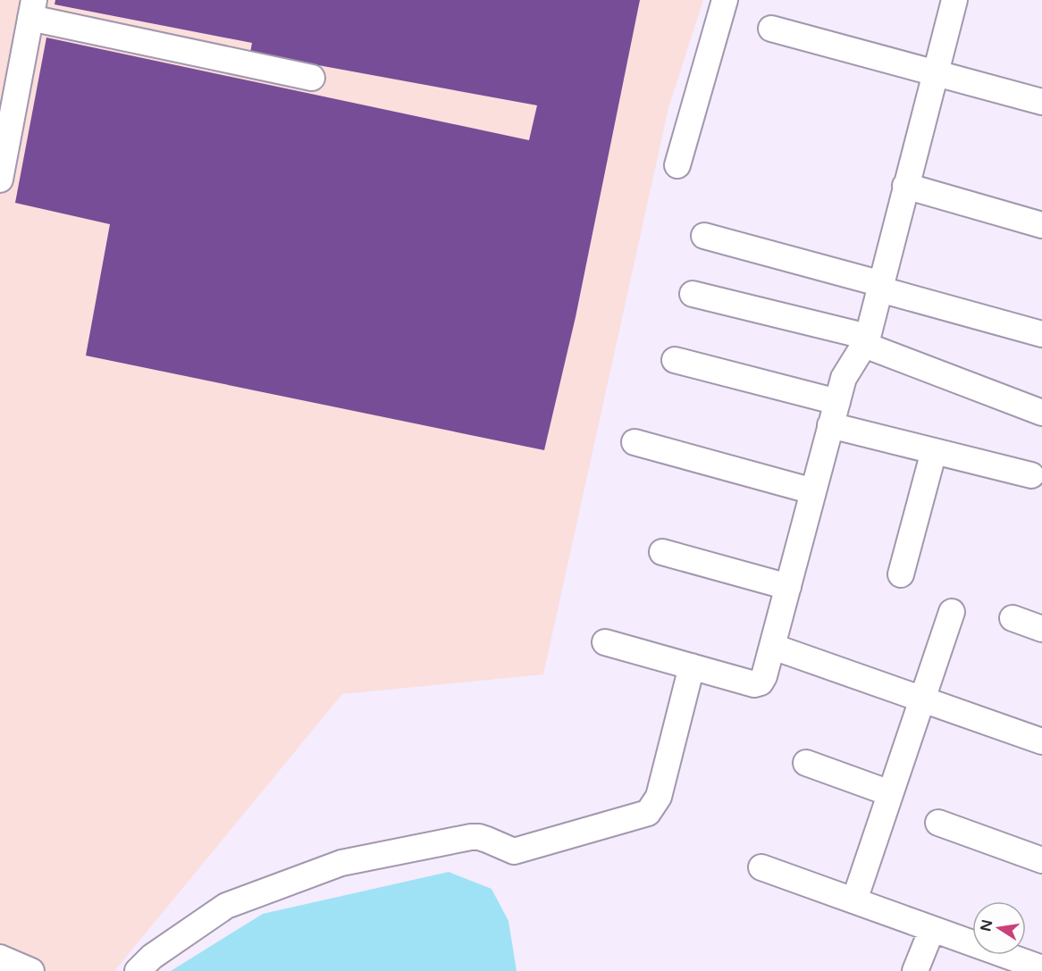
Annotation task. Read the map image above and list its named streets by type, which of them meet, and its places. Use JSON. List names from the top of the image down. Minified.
{"north":"left"}
